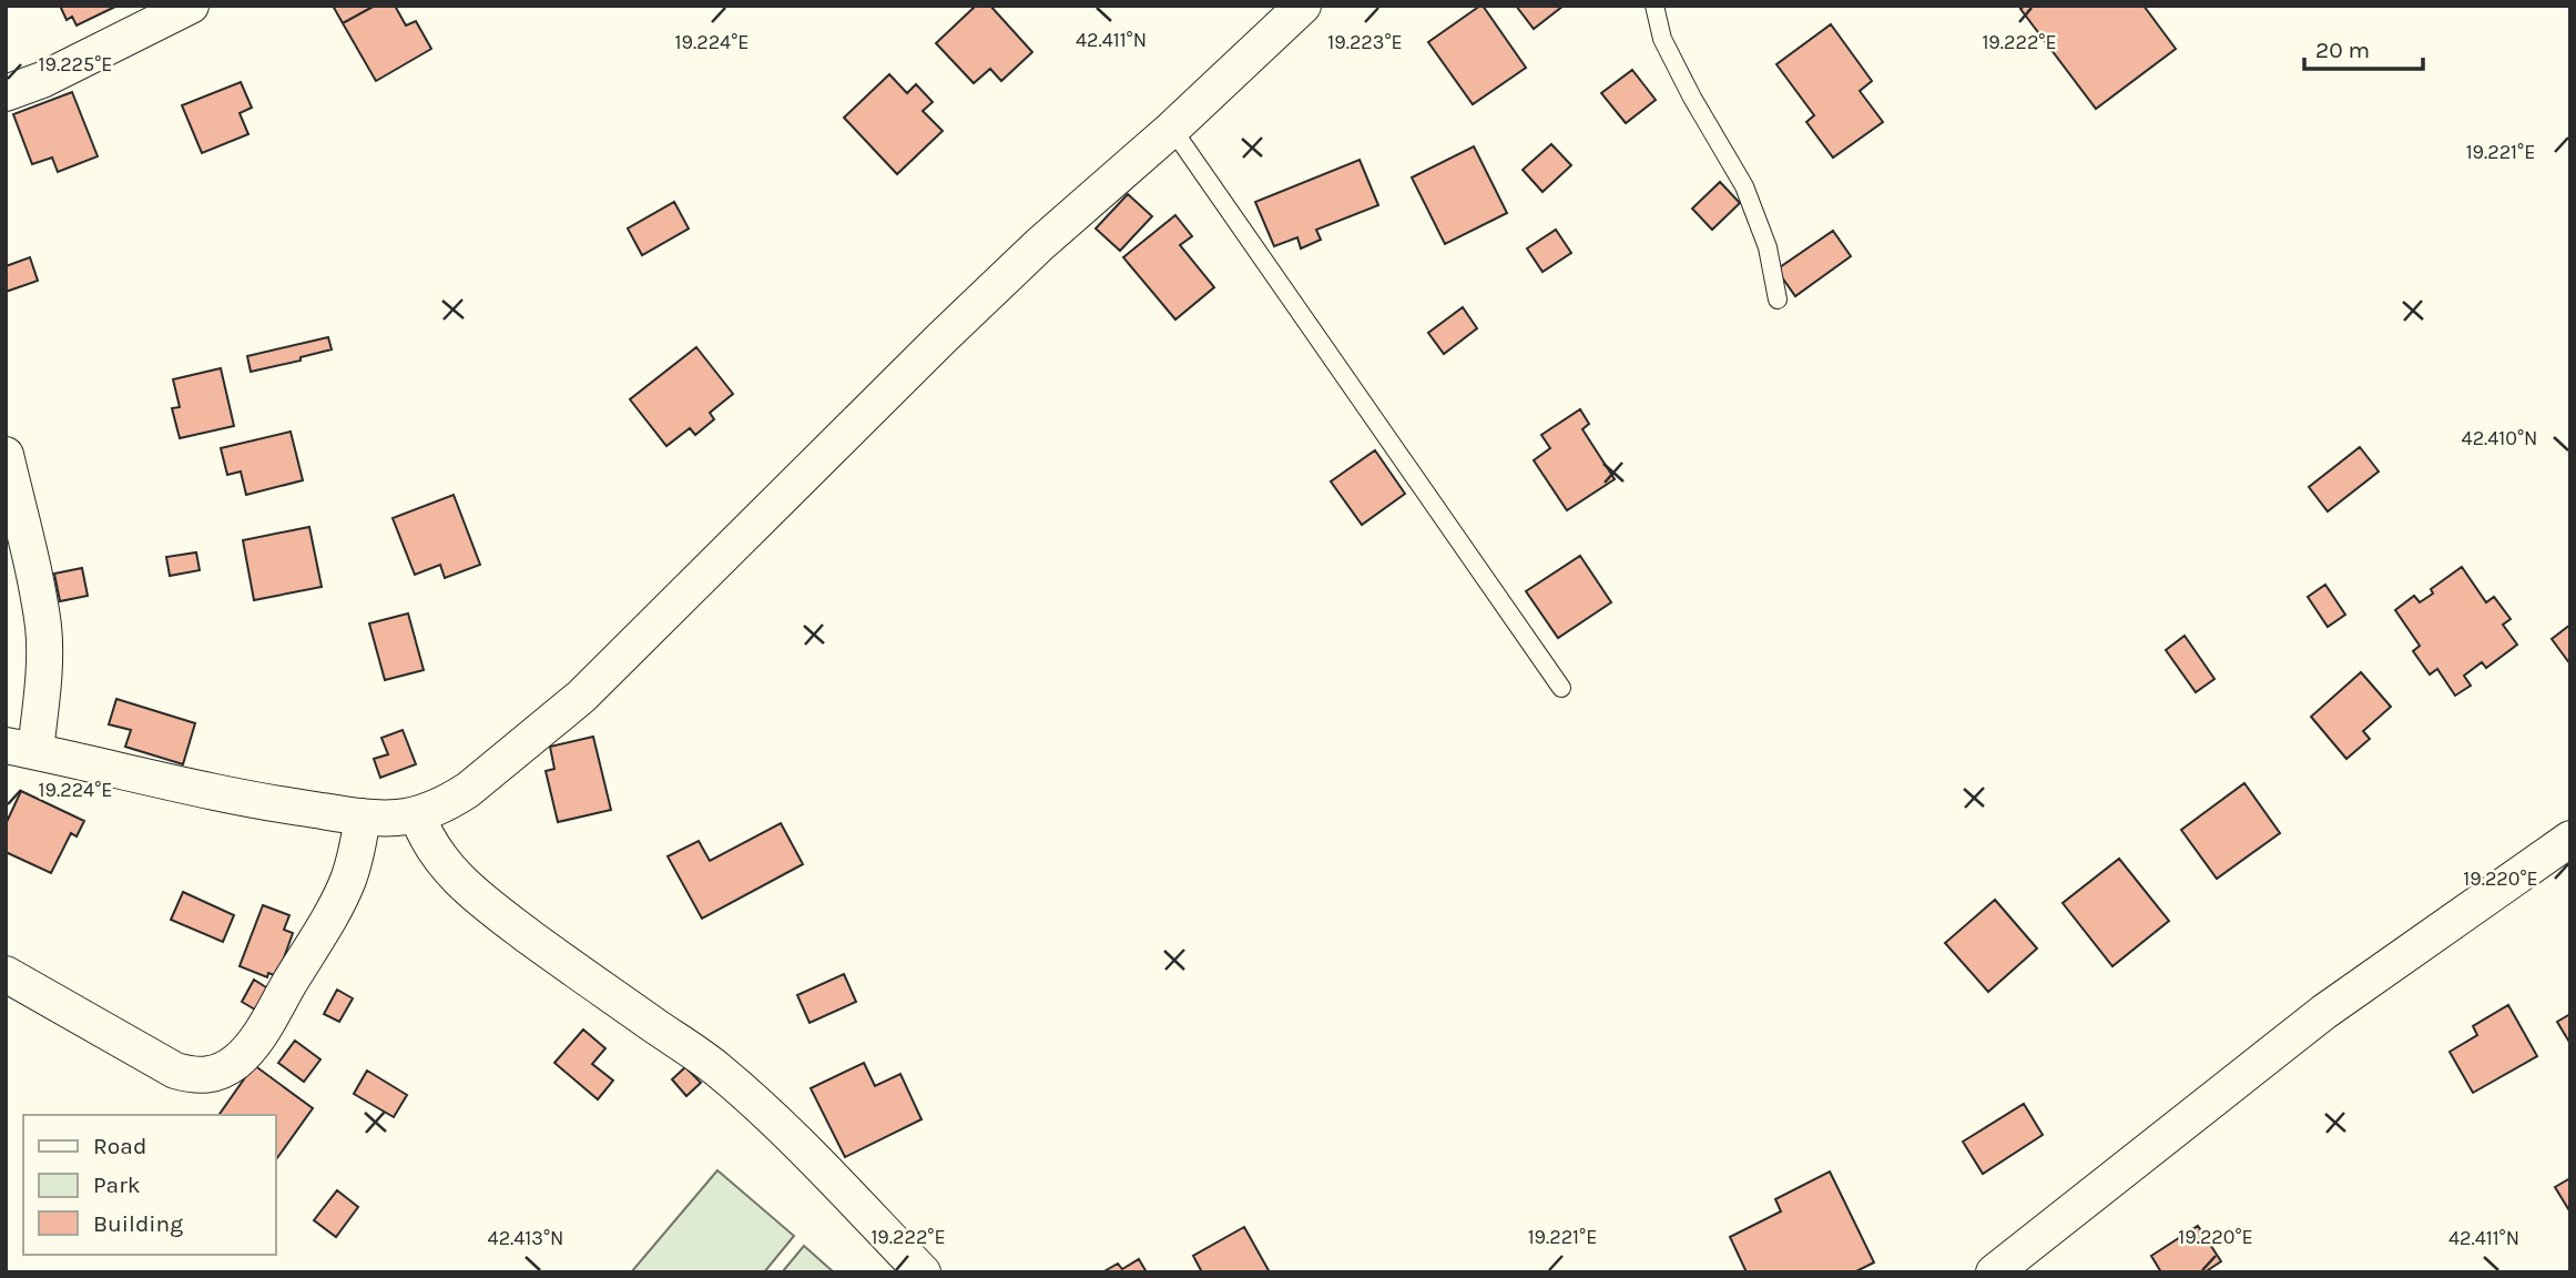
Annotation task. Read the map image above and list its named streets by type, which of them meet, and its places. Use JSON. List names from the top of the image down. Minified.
{"legend":["Road","Park","Building"],"scale_bar":"20 m","coordinates":["42.411°N","19.224°E","19.222°E","19.223°E","19.225°E","19.221°E","42.410°N","19.220°E","42.413°N"]}
